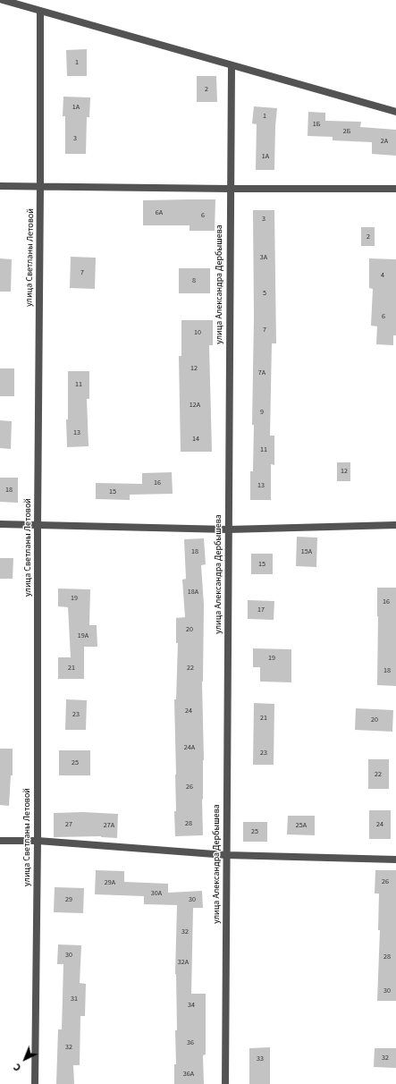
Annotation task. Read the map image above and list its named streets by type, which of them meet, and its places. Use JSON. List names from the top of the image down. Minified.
{"streets":{"street":["улица Светланы Летовой","улица Александра Дербышева"]},"house_numbers":["1","2","1А","1","1Б","2Б","3","2А","1А","6А","6","3","2","3А","7","4","8","5","6","7","10","12","7А","11","12А","9","13","14","11","12","16","13","18","15","18","15А","15","18А","19","16","17","20","19А","19","21","22","18","24","23","21","20","24А","23","25","22","26","28","27","24","27А","25А","25","26","29А","30А","29","30","32","30","28","32А","30","31","34","36","32","32","33","36А"],"north":"bottom left"}
